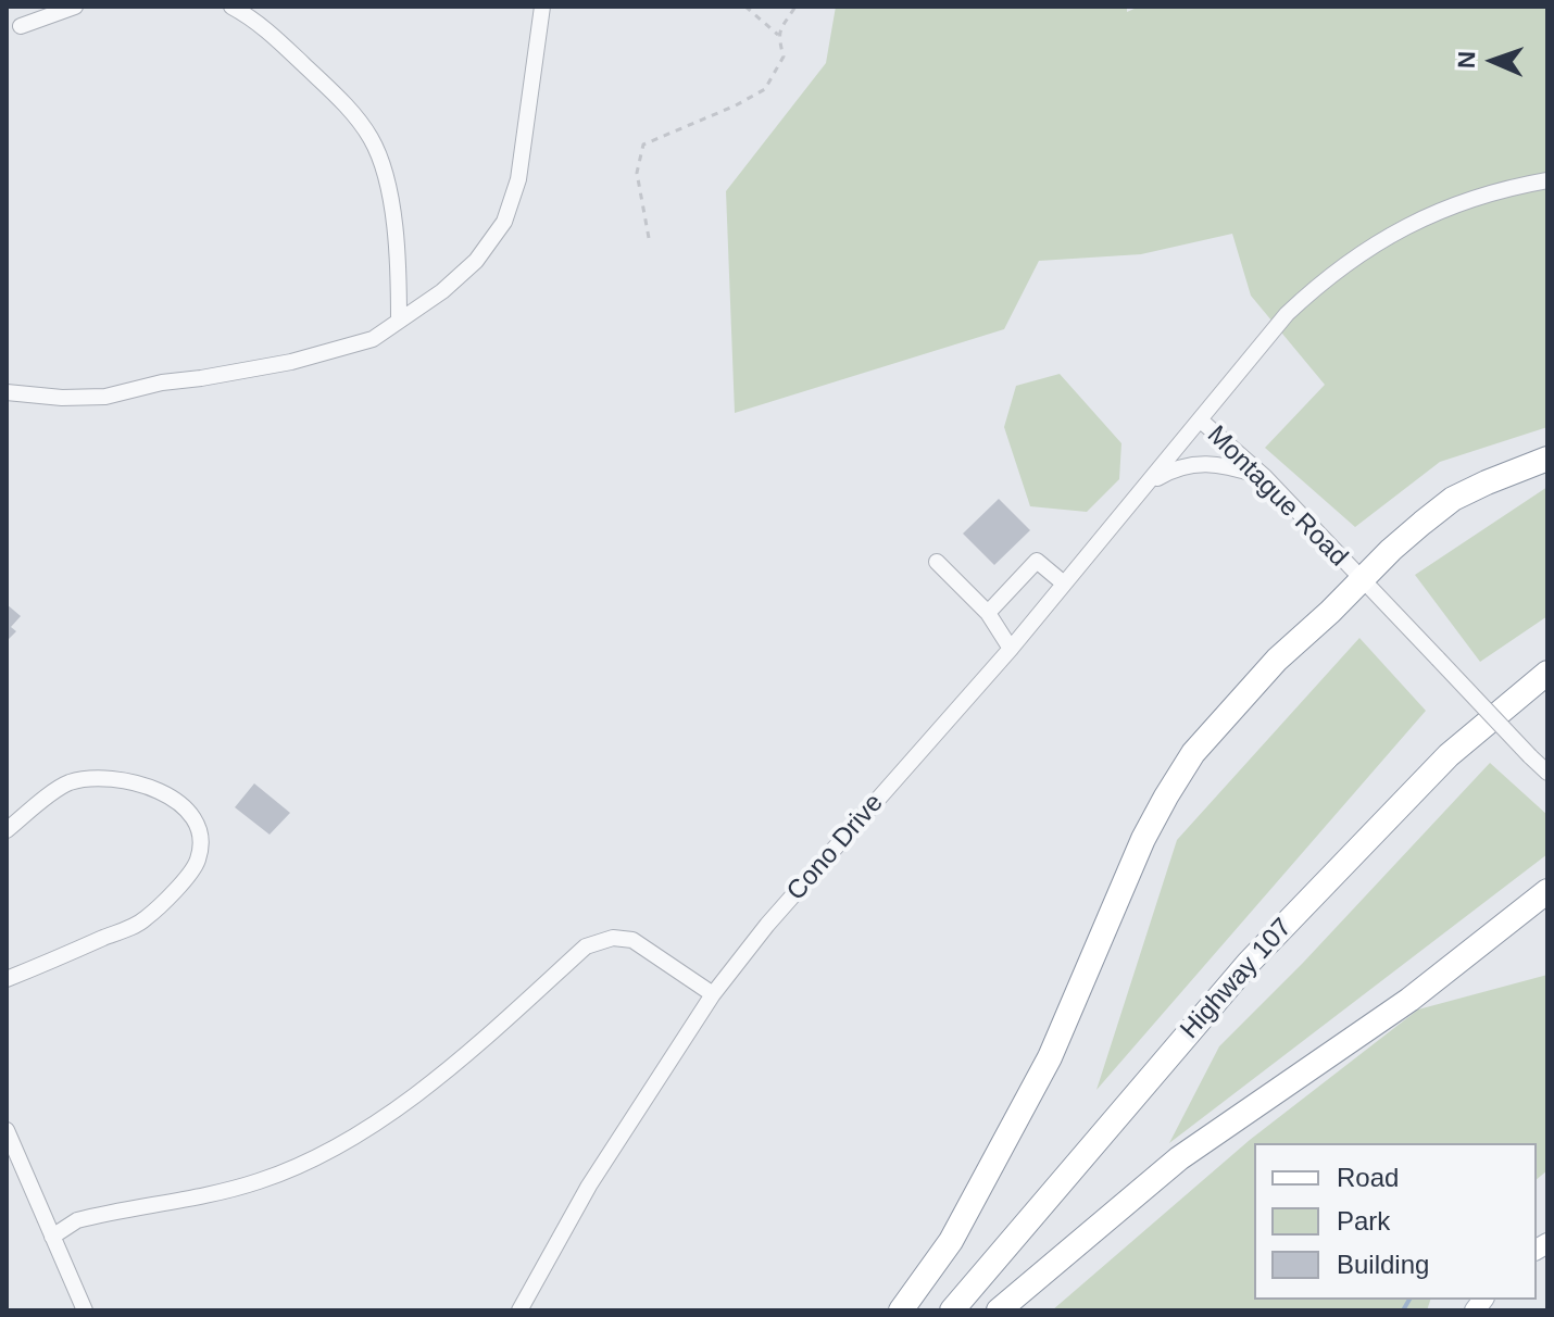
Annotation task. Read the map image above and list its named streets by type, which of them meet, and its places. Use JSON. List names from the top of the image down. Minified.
{"streets":{"highway":["Highway 107"],"street":["Montague Road","Cono Drive"]},"crossings":[["Montague Road","Cono Drive"]],"legend":["Road","Park","Building"],"north":"left"}
